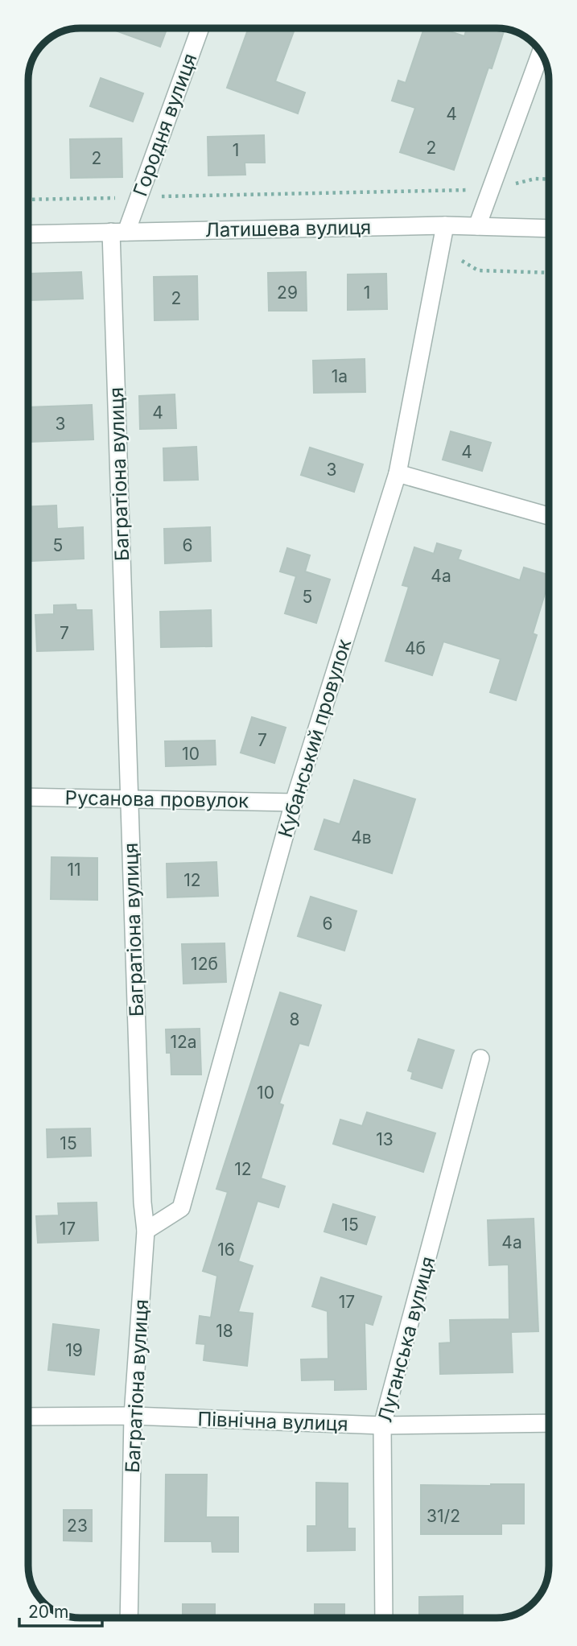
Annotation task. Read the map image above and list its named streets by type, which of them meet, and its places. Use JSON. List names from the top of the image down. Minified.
{"streets":{"street":["Городня вулиця","Латишева вулиця","Багратіона вулиця","Кубанський провулок","Русанова провулок","Луганська вулиця","Північна вулиця"]},"crossings":[["Городня вулиця","Латишева вулиця"],["Городня вулиця","Багратіона вулиця"],["Латишева вулиця","Багратіона вулиця"],["Латишева вулиця","Кубанський провулок"],["Багратіона вулиця","Кубанський провулок"],["Багратіона вулиця","Русанова провулок"],["Багратіона вулиця","Північна вулиця"],["Кубанський провулок","Русанова провулок"],["Луганська вулиця","Північна вулиця"]],"house_numbers":["4","2","1","2","29","1","2","1а","4","3","4","3","5","6","4а","5","7","4б","7","10","4в","11","12","6","12б","8","12а","10","13","15","12","15","17","4а","16","17","18","19","31/2","23"],"scale_bar":"20 m"}
